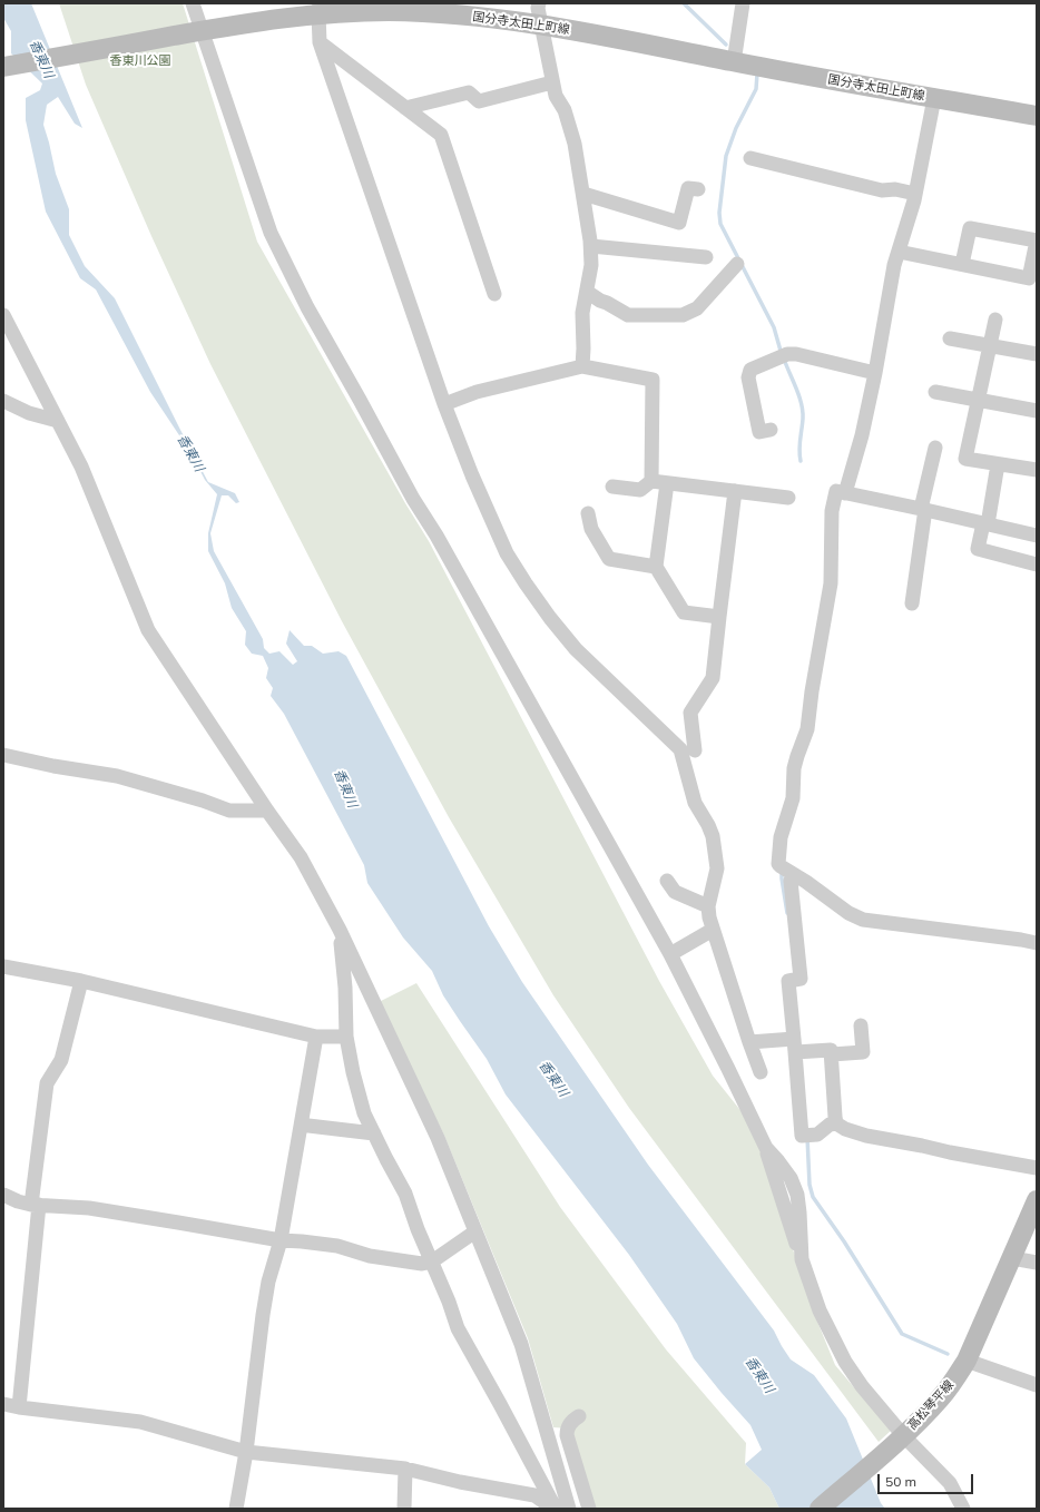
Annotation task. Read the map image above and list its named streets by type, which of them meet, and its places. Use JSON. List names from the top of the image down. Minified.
{"streets":{"main road":["国分寺太田上町線","高松琴平線"]},"water":["香東川"],"parks":["香東川公園"],"scale_bar":"50 m"}
